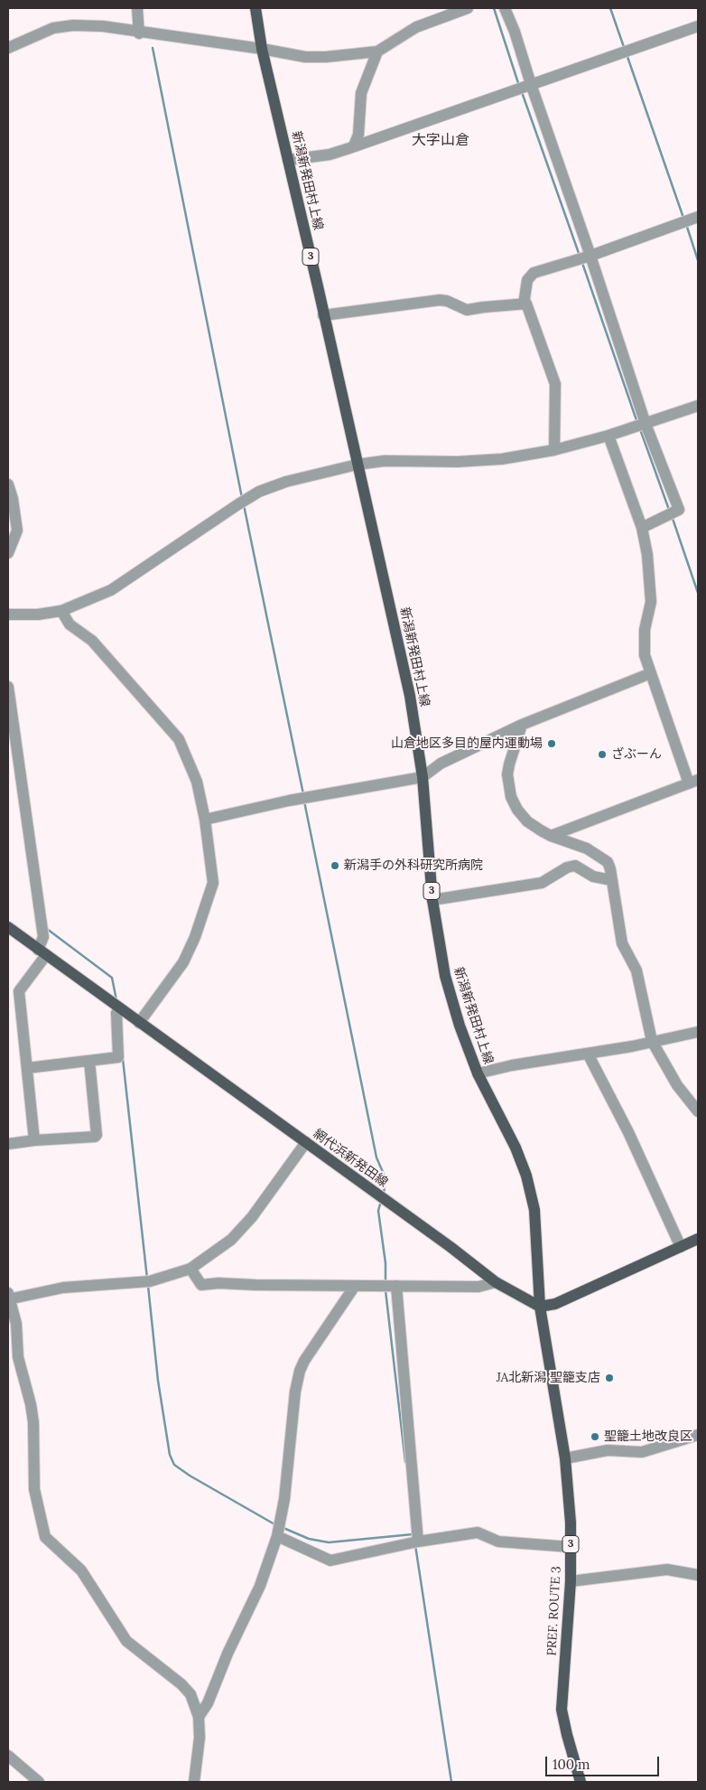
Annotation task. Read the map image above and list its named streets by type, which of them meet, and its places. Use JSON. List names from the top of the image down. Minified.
{"streets":{"main road":["新潟新発田村上線","3","網代浜新発田線","PREF. ROUTE 3"]},"crossings":[["新潟新発田村上線","網代浜新発田線"],["新潟新発田村上線","PREF. ROUTE 3"],["網代浜新発田線","PREF. ROUTE 3"]],"districts":["大字山倉"],"places":["山倉地区多目的屋内運動場","ざぶーん","新潟手の外科研究所病院","JA北新潟 聖籠支店","聖籠土地改良区"],"scale_bar":"100 m"}
